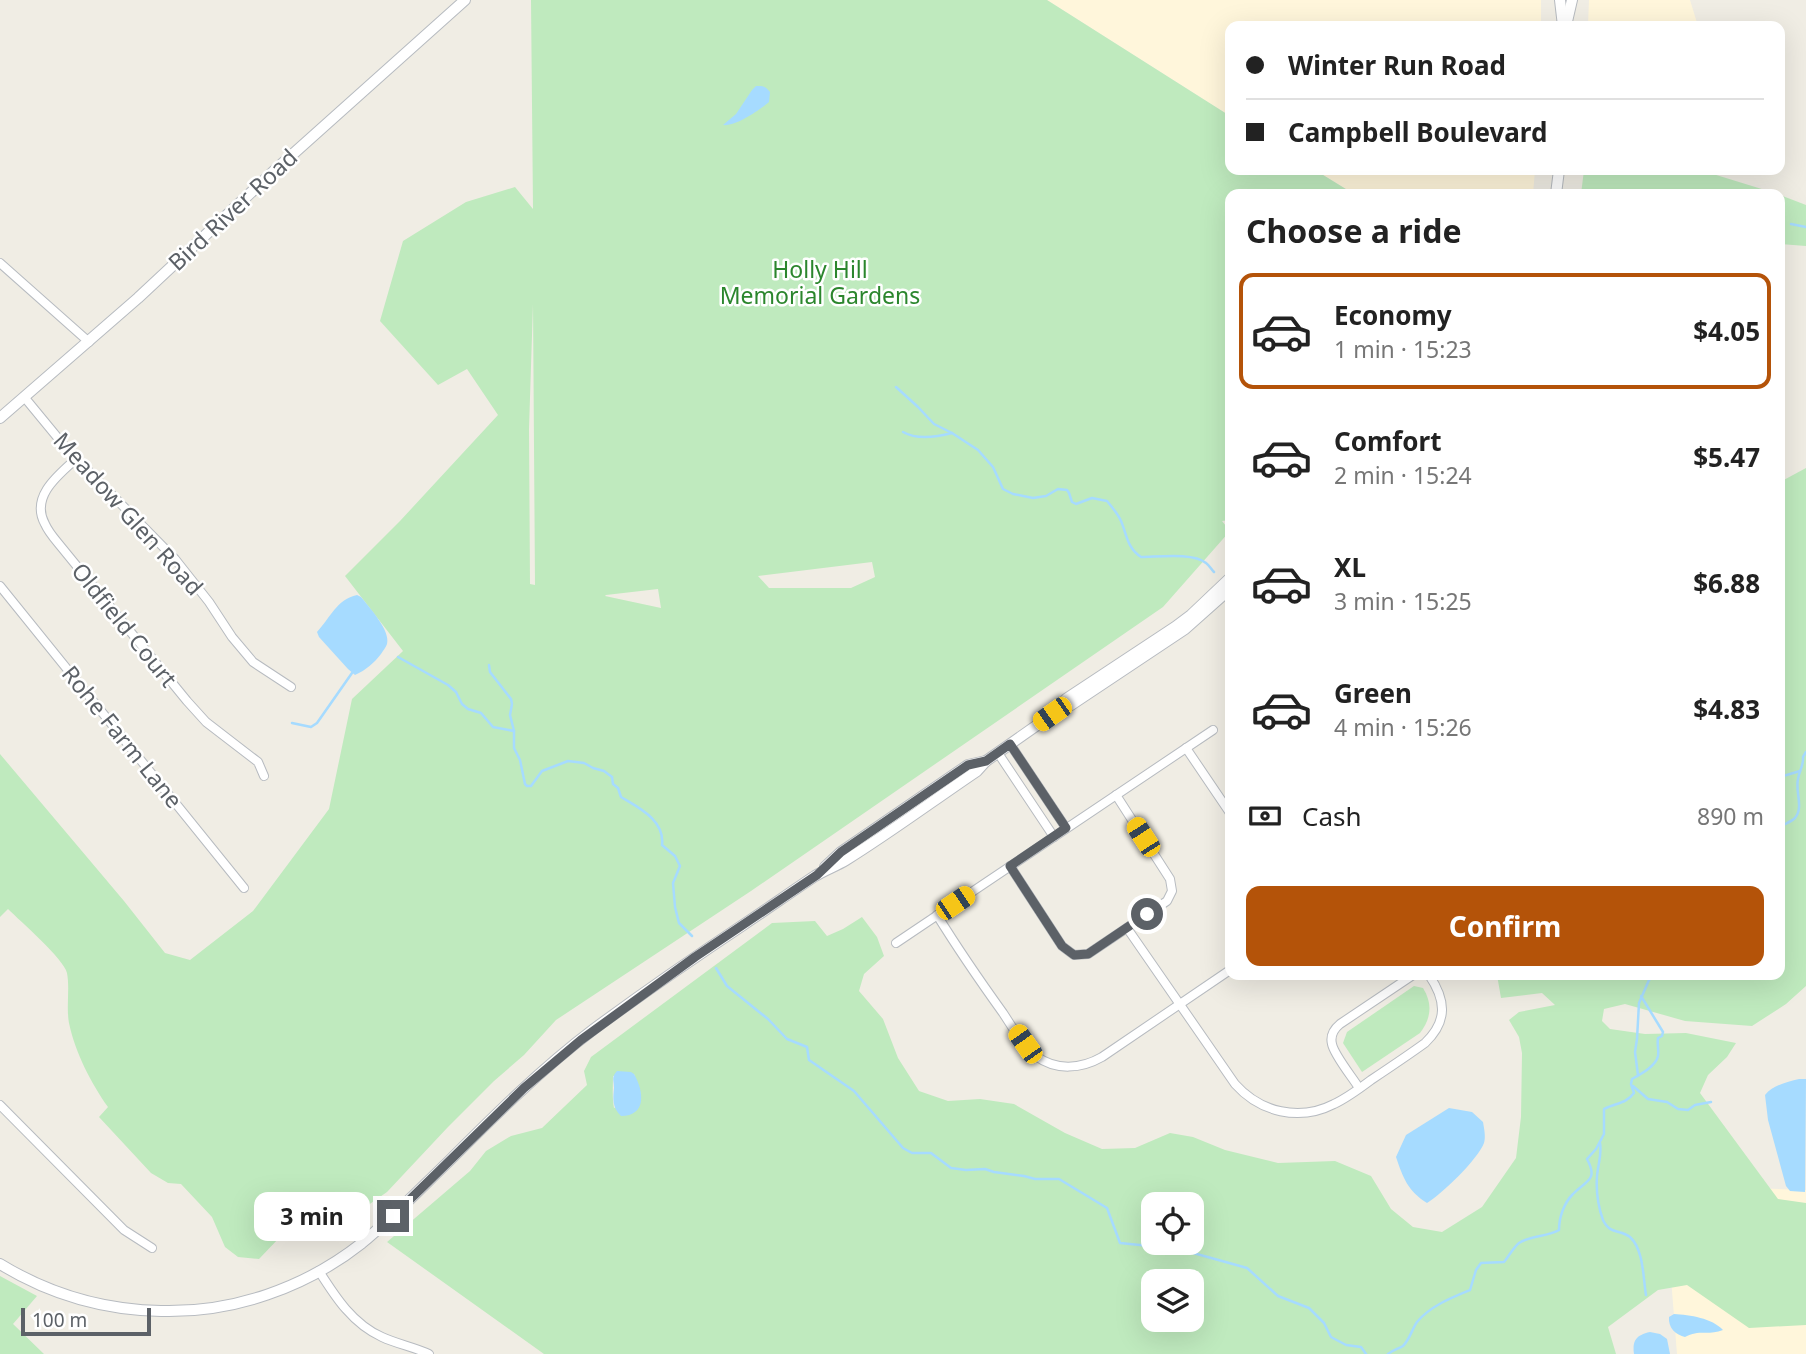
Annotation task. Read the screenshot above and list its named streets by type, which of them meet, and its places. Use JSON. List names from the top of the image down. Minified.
{"streets":{"street":["Bird River Road","Meadow Glen Road","Oldfield Court","Rohe Farm Lane"]},"crossings":[["Bird River Road","Meadow Glen Road"],["Meadow Glen Road","Oldfield Court"]],"parks":["Holly Hill Memorial Gardens"],"scale_bar":"100 m","page":{"banner":["Winter Run Road","Campbell Boulevard"],"heading":"Choose a ride","list":[{"name":"Economy","note":"1 min · 15:23","value":"$4.05"},{"name":"Comfort","note":"2 min · 15:24","value":"$5.47"},{"name":"XL","note":"3 min · 15:25","value":"$6.88"},{"name":"Green","note":"4 min · 15:26","value":"$4.83"}],"pay":["Cash","890 m"],"buttons":"Confirm","bubble":"3 min","scale":"100 m"}}
